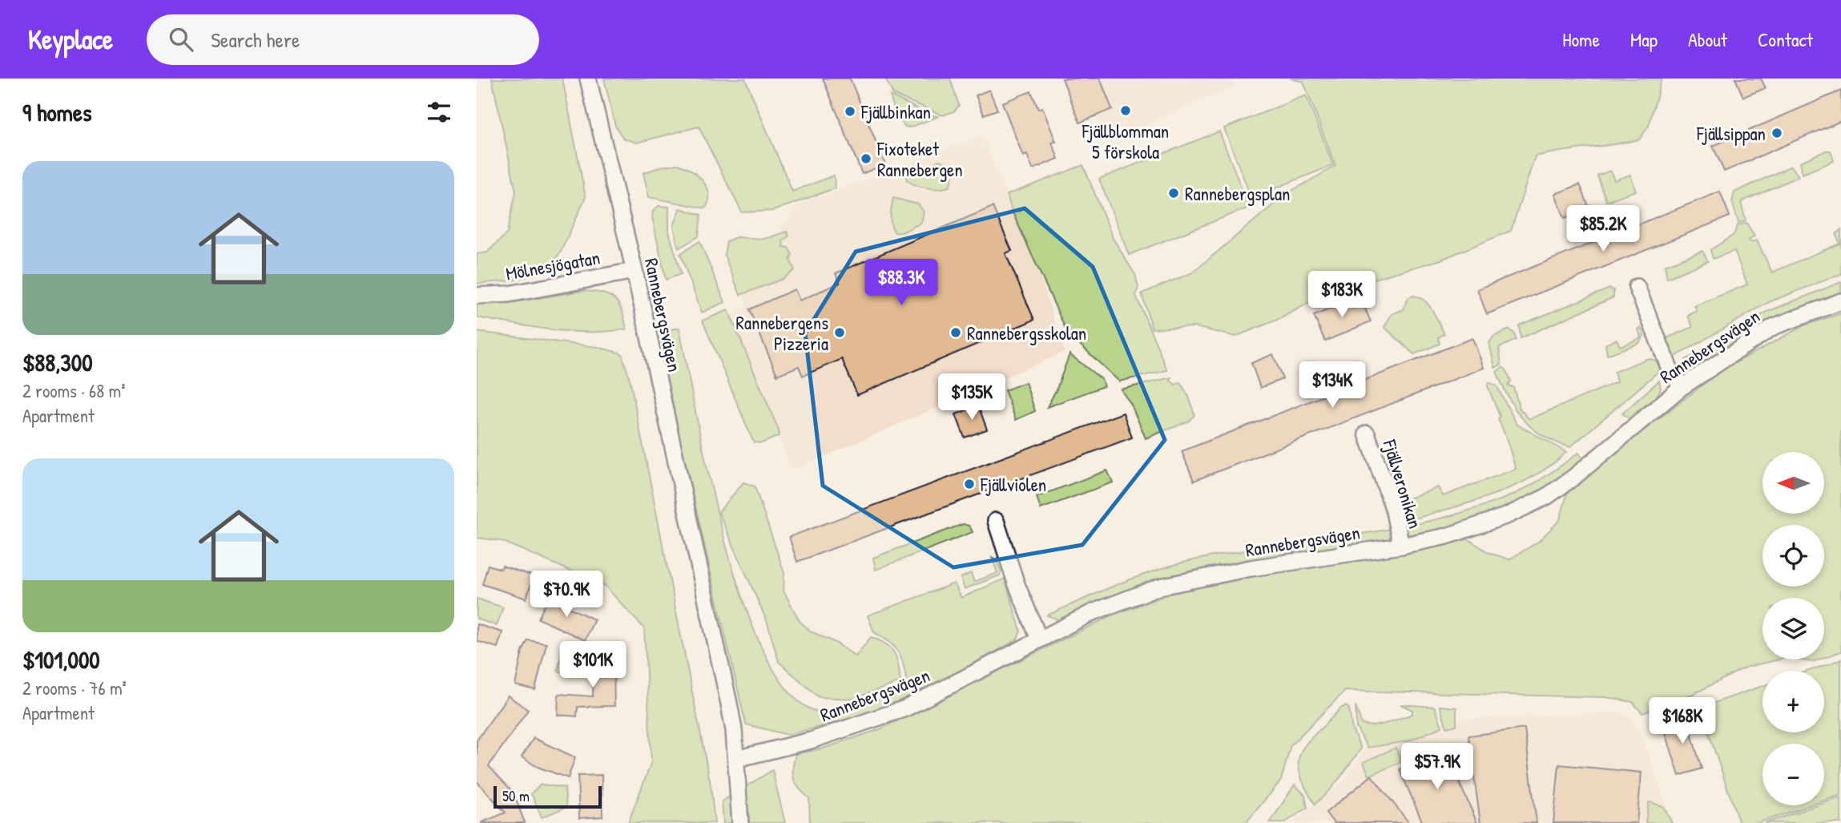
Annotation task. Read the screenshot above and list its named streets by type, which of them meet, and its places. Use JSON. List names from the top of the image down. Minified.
{"streets":{"street":["Mölnesjögatan","Rannebergsvägen","Fjällveronikan"]},"crossings":[["Mölnesjögatan","Rannebergsvägen"],["Rannebergsvägen","Fjällveronikan"]],"places":["Fjällblomman 5 förskola","Fjällbinkan","Fjällsippan","Fixoteket Rannebergen","Rannebergsplan","Rannebergens Pizzeria","Rannebergsskolan","Fjällviolen"],"scale_bar":"50 m","north":"left","page":{"header":"Keyplace","search":"Search here","nav":["Home","Map","About","Contact"],"heading":"9 homes","list":[{"name":"$88,300","note":"2 rooms · 68 m² · Apartment"},{"name":"$101,000","note":"2 rooms · 76 m² · Apartment"}],"price":["$85.2K","$88.3K","$183K","$134K","$135K","$70.9K","$101K","$168K","$57.9K"],"map_buttons":["+","−"],"scale":"50 m"}}
